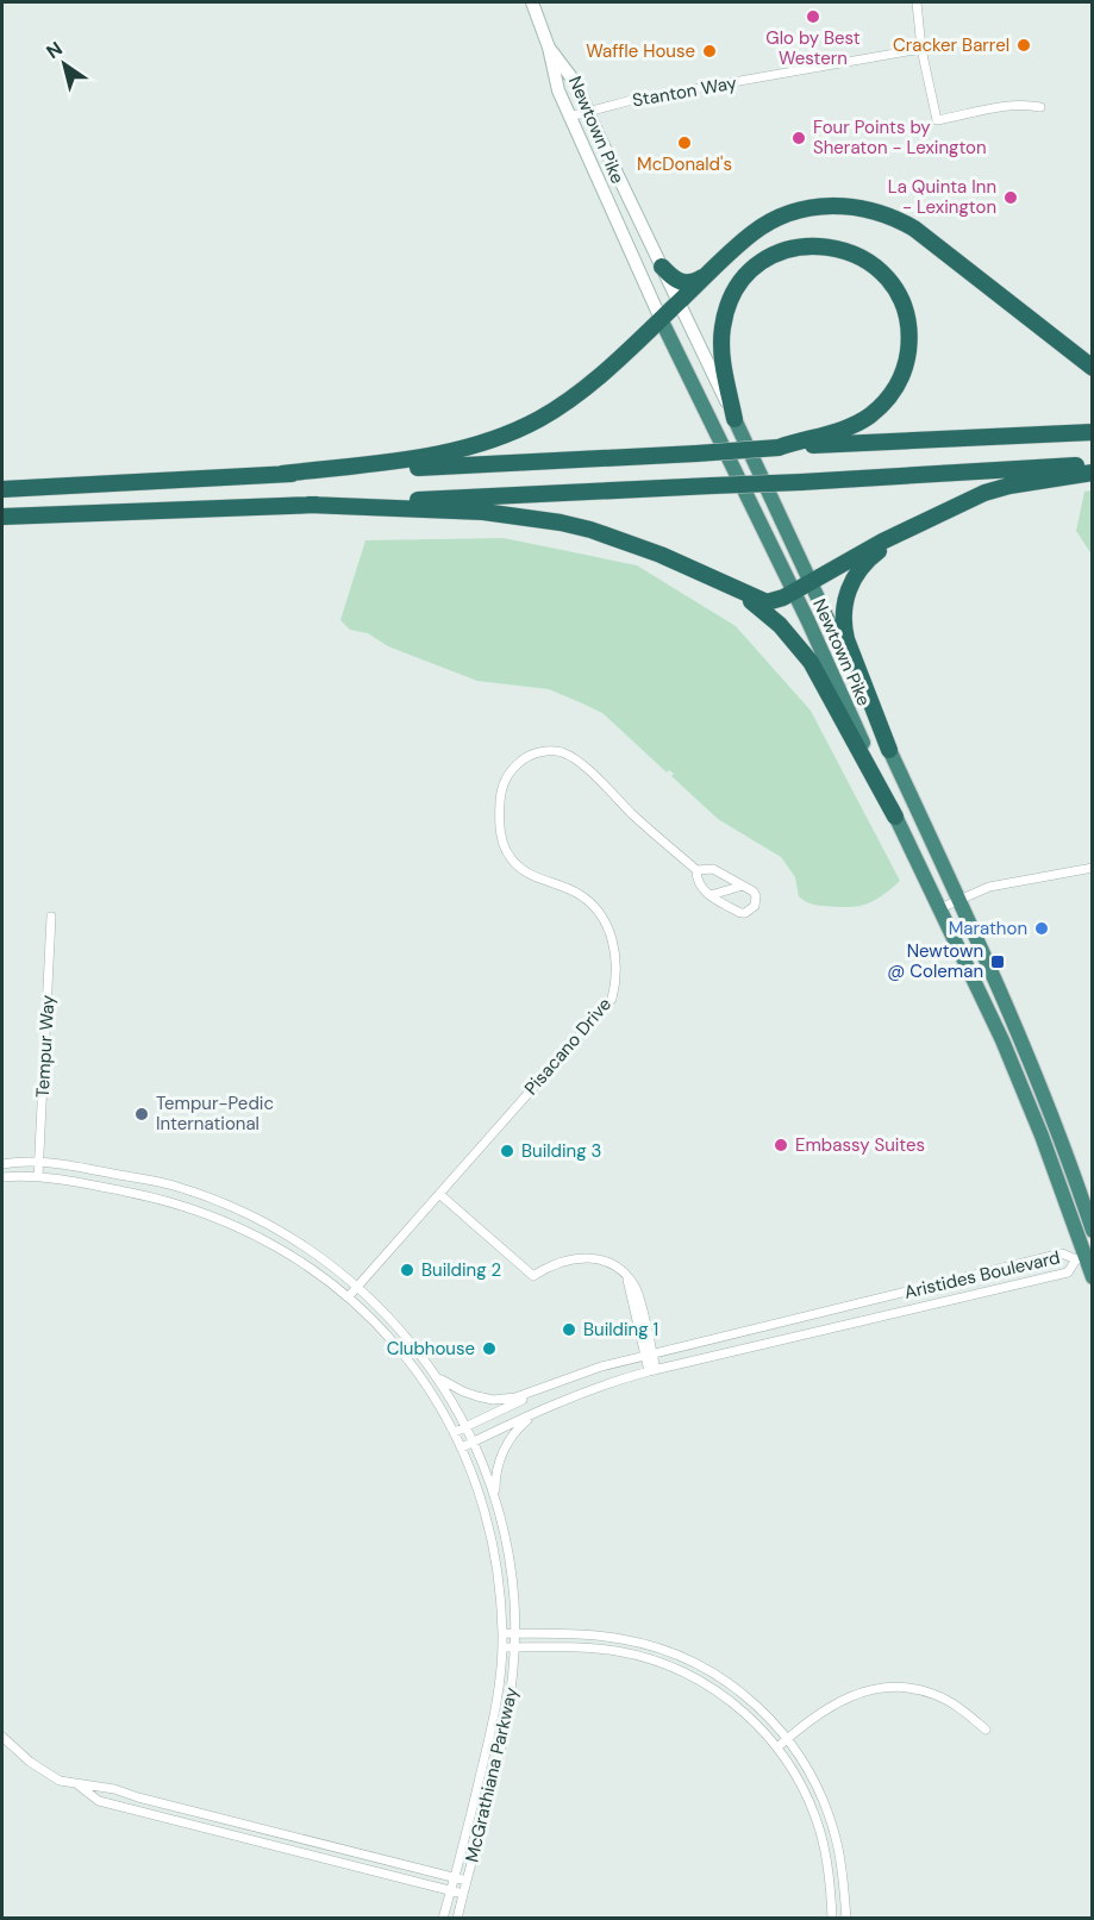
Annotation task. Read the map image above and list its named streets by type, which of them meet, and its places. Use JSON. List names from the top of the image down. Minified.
{"streets":{"highway":["Newtown Pike"],"street":["Stanton Way","Tempur Way","Pisacano Drive","Aristides Boulevard","McGrathiana Parkway"]},"crossings":[["Stanton Way","Newtown Pike"],["Newtown Pike","Aristides Boulevard"],["Tempur Way","McGrathiana Parkway"],["Pisacano Drive","McGrathiana Parkway"],["Aristides Boulevard","McGrathiana Parkway"]],"places":{"other":["Glo by Best Western","Cracker Barrel","Waffle House","Four Points by Sheraton - Lexington","McDonald's","La Quinta Inn - Lexington","Marathon","Tempur-Pedic International","Embassy Suites","Building 3","Building 2","Building 1","Clubhouse"],"transit":["Newtown @ Coleman"]},"north":"top left"}
